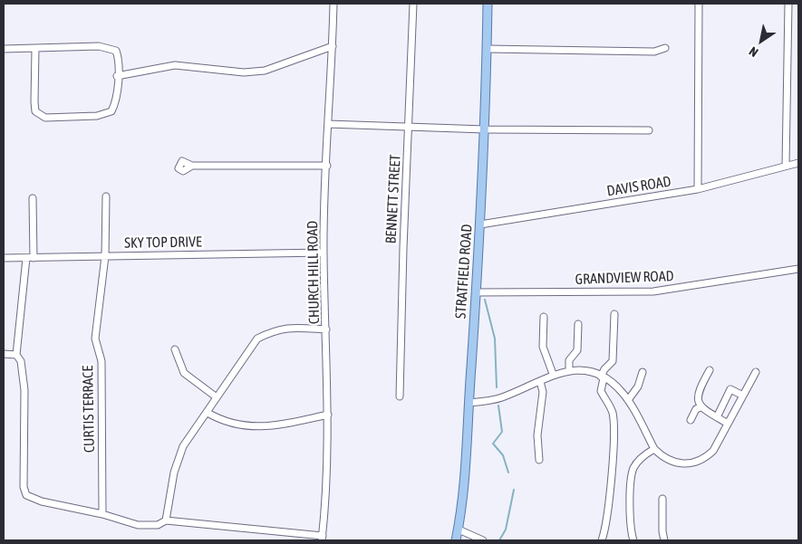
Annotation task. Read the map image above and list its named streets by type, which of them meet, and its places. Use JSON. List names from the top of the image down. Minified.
{"streets":{"main road":["STRATFIELD ROAD"],"street":["DAVIS ROAD","BENNETT STREET","SKY TOP DRIVE","CHURCH HILL ROAD","GRANDVIEW ROAD","CURTIS TERRACE"]},"crossings":[["DAVIS ROAD","STRATFIELD ROAD"],["SKY TOP DRIVE","CHURCH HILL ROAD"],["SKY TOP DRIVE","CURTIS TERRACE"],["STRATFIELD ROAD","GRANDVIEW ROAD"]],"north":"bottom left"}
